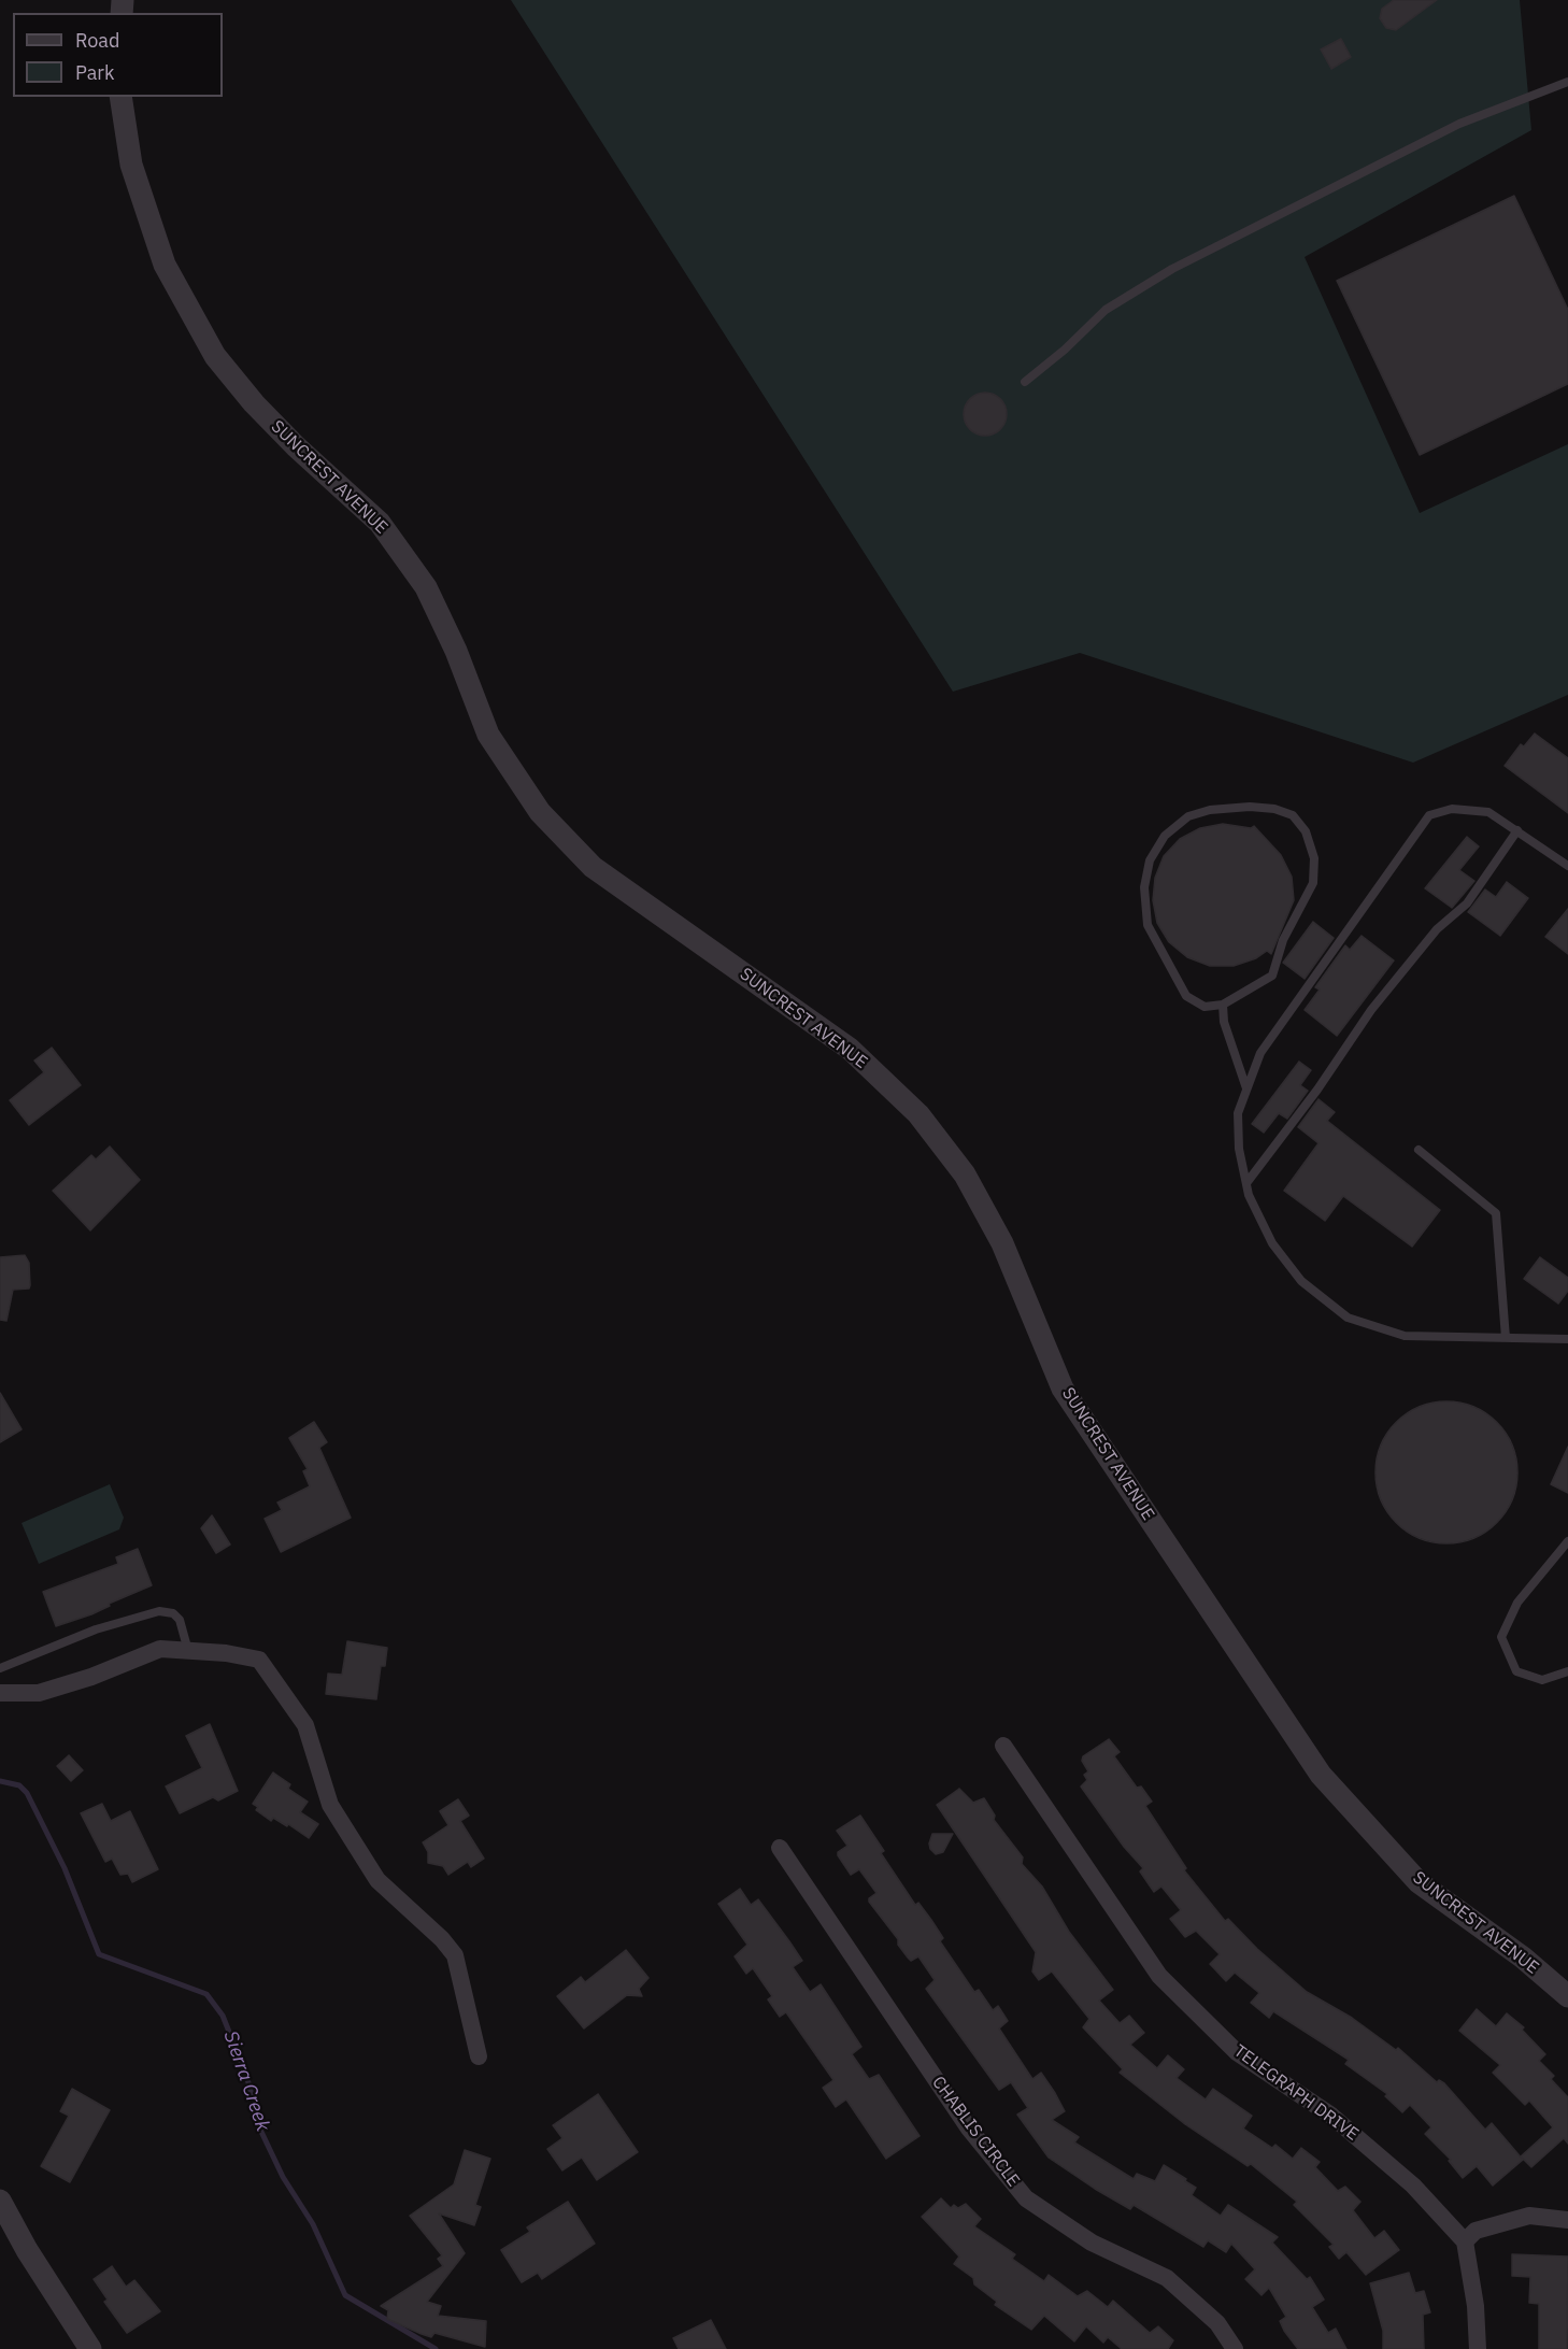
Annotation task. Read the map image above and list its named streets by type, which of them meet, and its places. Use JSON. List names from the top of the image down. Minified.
{"streets":{"street":["SUNCREST AVENUE","TELEGRAPH DRIVE","CHABLIS CIRCLE"]},"water":["Sierra Creek"],"legend":["Road","Park"]}
